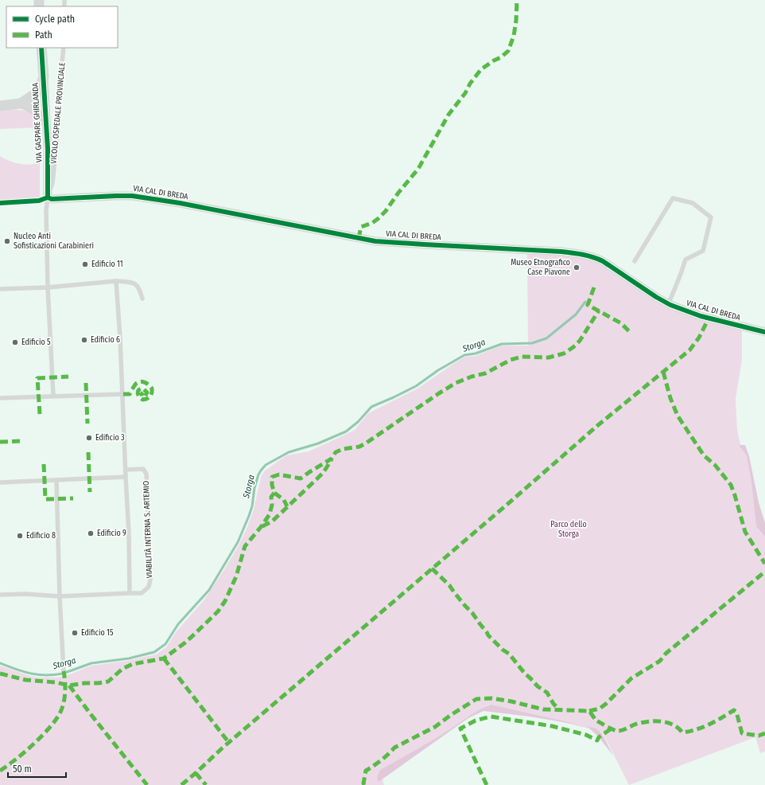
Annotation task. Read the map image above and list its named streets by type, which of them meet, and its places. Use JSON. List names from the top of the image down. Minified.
{"streets":{"street":["VIA GASPARE GHIRLANDA","VIA CAL DI BREDA"],"lane":["VICOLO OSPEDALE PROVINCIALE","VIABILITÀ INTERNA S. ARTEMIO"]},"crossings":[["VICOLO OSPEDALE PROVINCIALE","VIA GASPARE GHIRLANDA"],["VICOLO OSPEDALE PROVINCIALE","VIA CAL DI BREDA"],["VIA GASPARE GHIRLANDA","VIA CAL DI BREDA"]],"water":["Storga"],"parks":["Parco dello Storga"],"places":["Nucleo Anti Sofisticazioni Carabinieri","Edificio 11","Museo Etnografico Case Piavone","Edificio 6","Edificio 5","Edificio 3","Edificio 9","Edificio 8","Edificio 15"],"legend":["Cycle path","Path"],"scale_bar":"50 m"}
